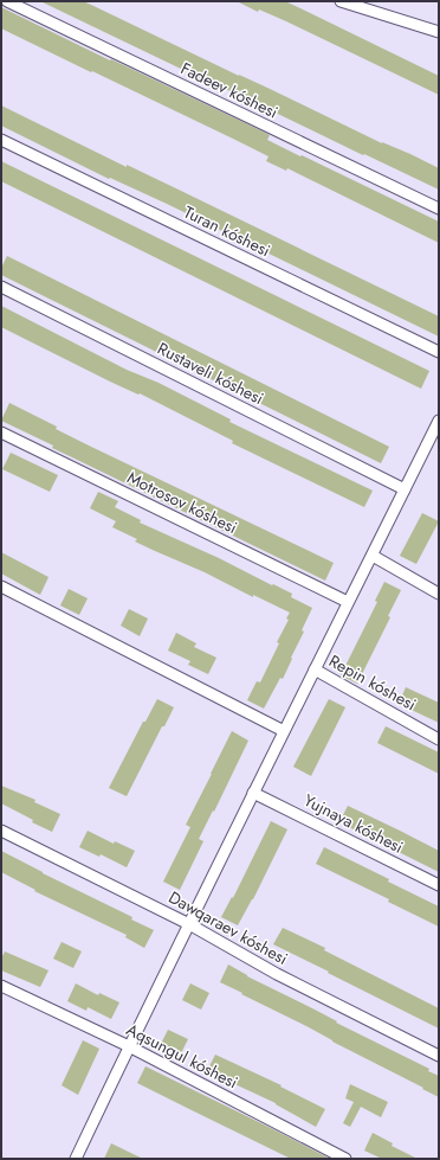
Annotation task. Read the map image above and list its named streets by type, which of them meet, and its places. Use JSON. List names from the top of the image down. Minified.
{"streets":{"street":["Fadeev kóshesi","Turan kóshesi","Rustaveli kóshesi","Motrosov kóshesi","Repin kóshesi","Yujnaya kóshesi","Dawqaraev kóshesi","Aqsungul kóshesi"]}}
